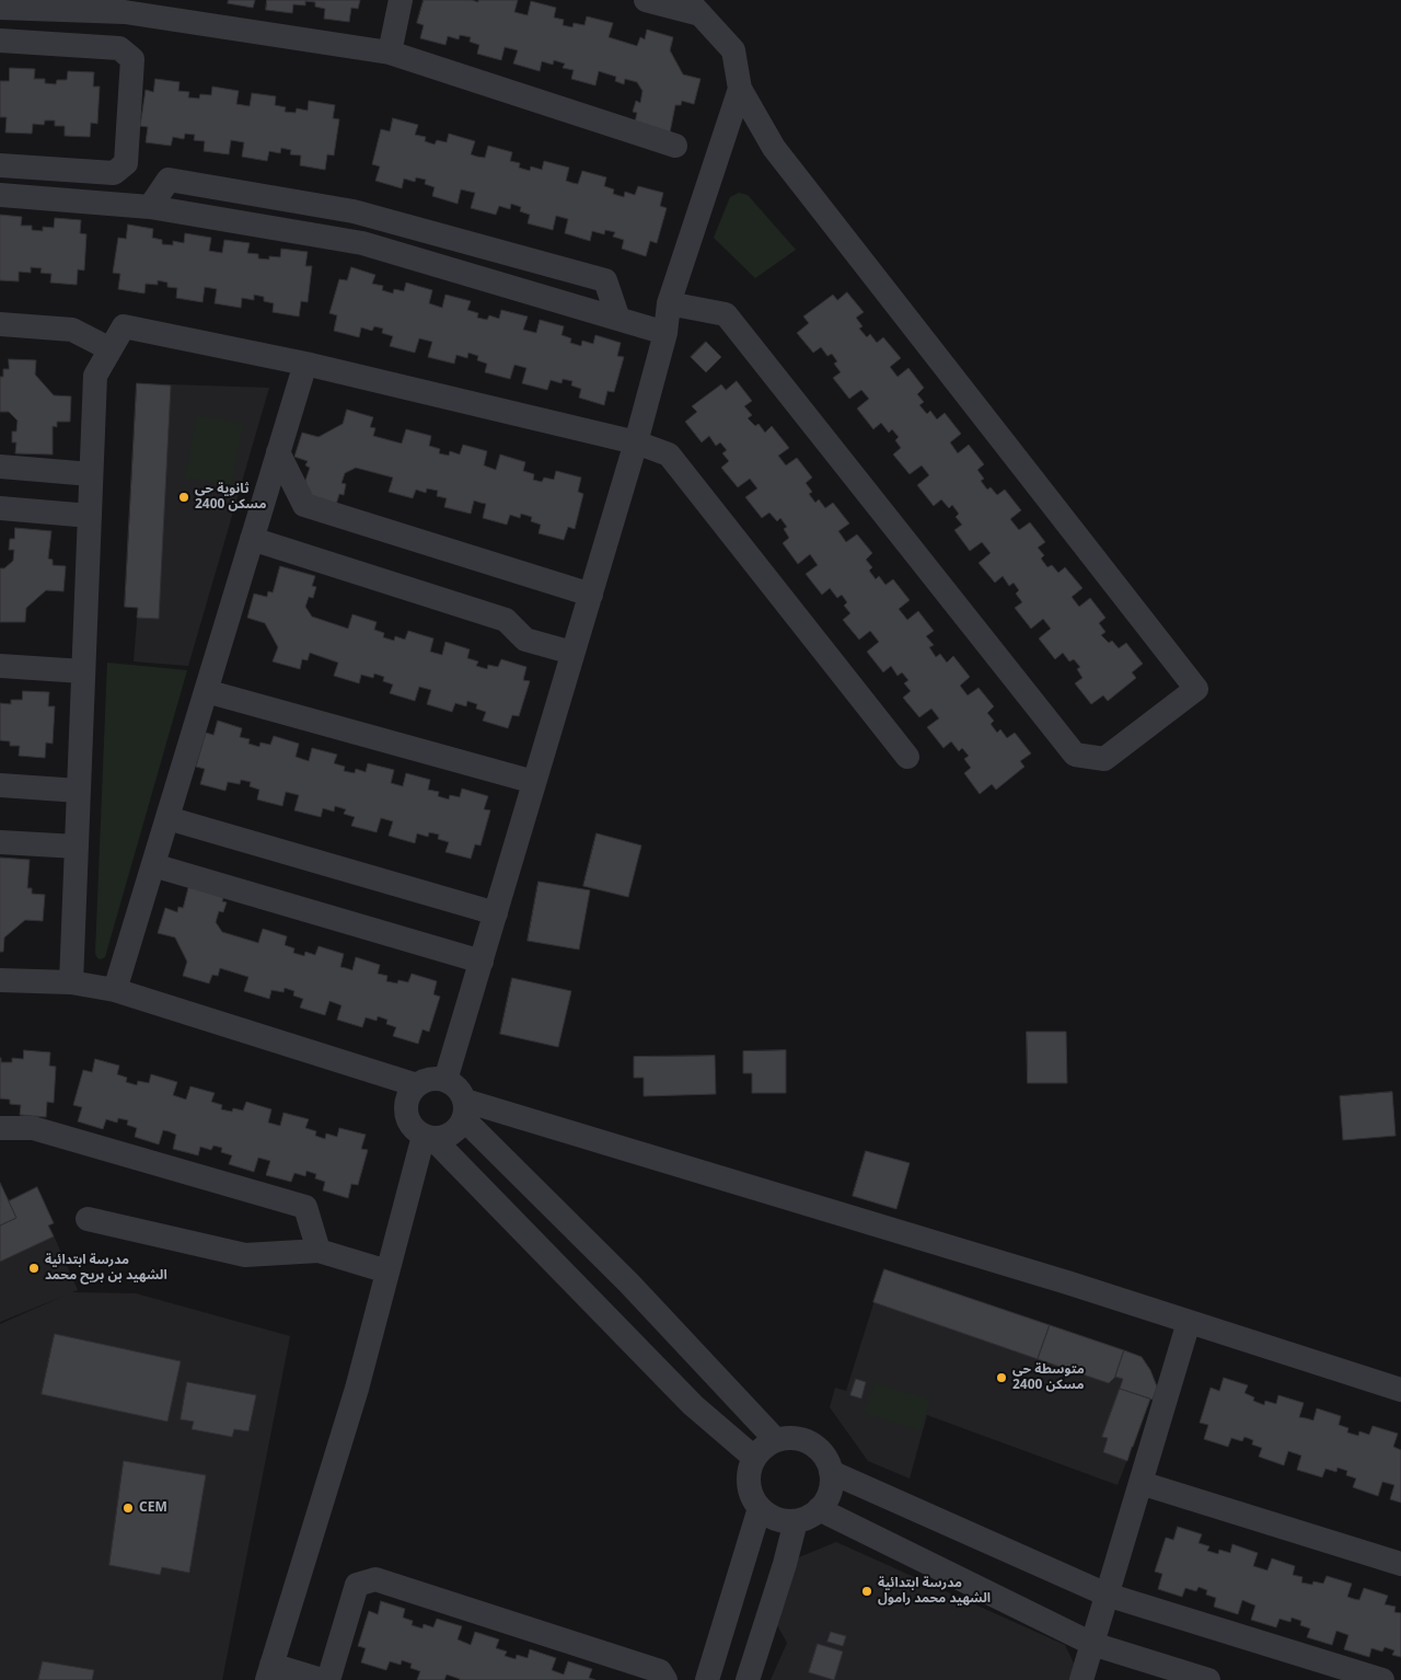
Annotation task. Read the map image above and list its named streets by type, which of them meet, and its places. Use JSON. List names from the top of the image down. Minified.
{"places":["ثانوية حي 2400 مسكن","مدرسة ابتدائية الشهيد بن بريح محمد","متوسطة حي 2400 مسكن","CEM","مدرسة ابتدائية الشهيد محمد رامول"]}
